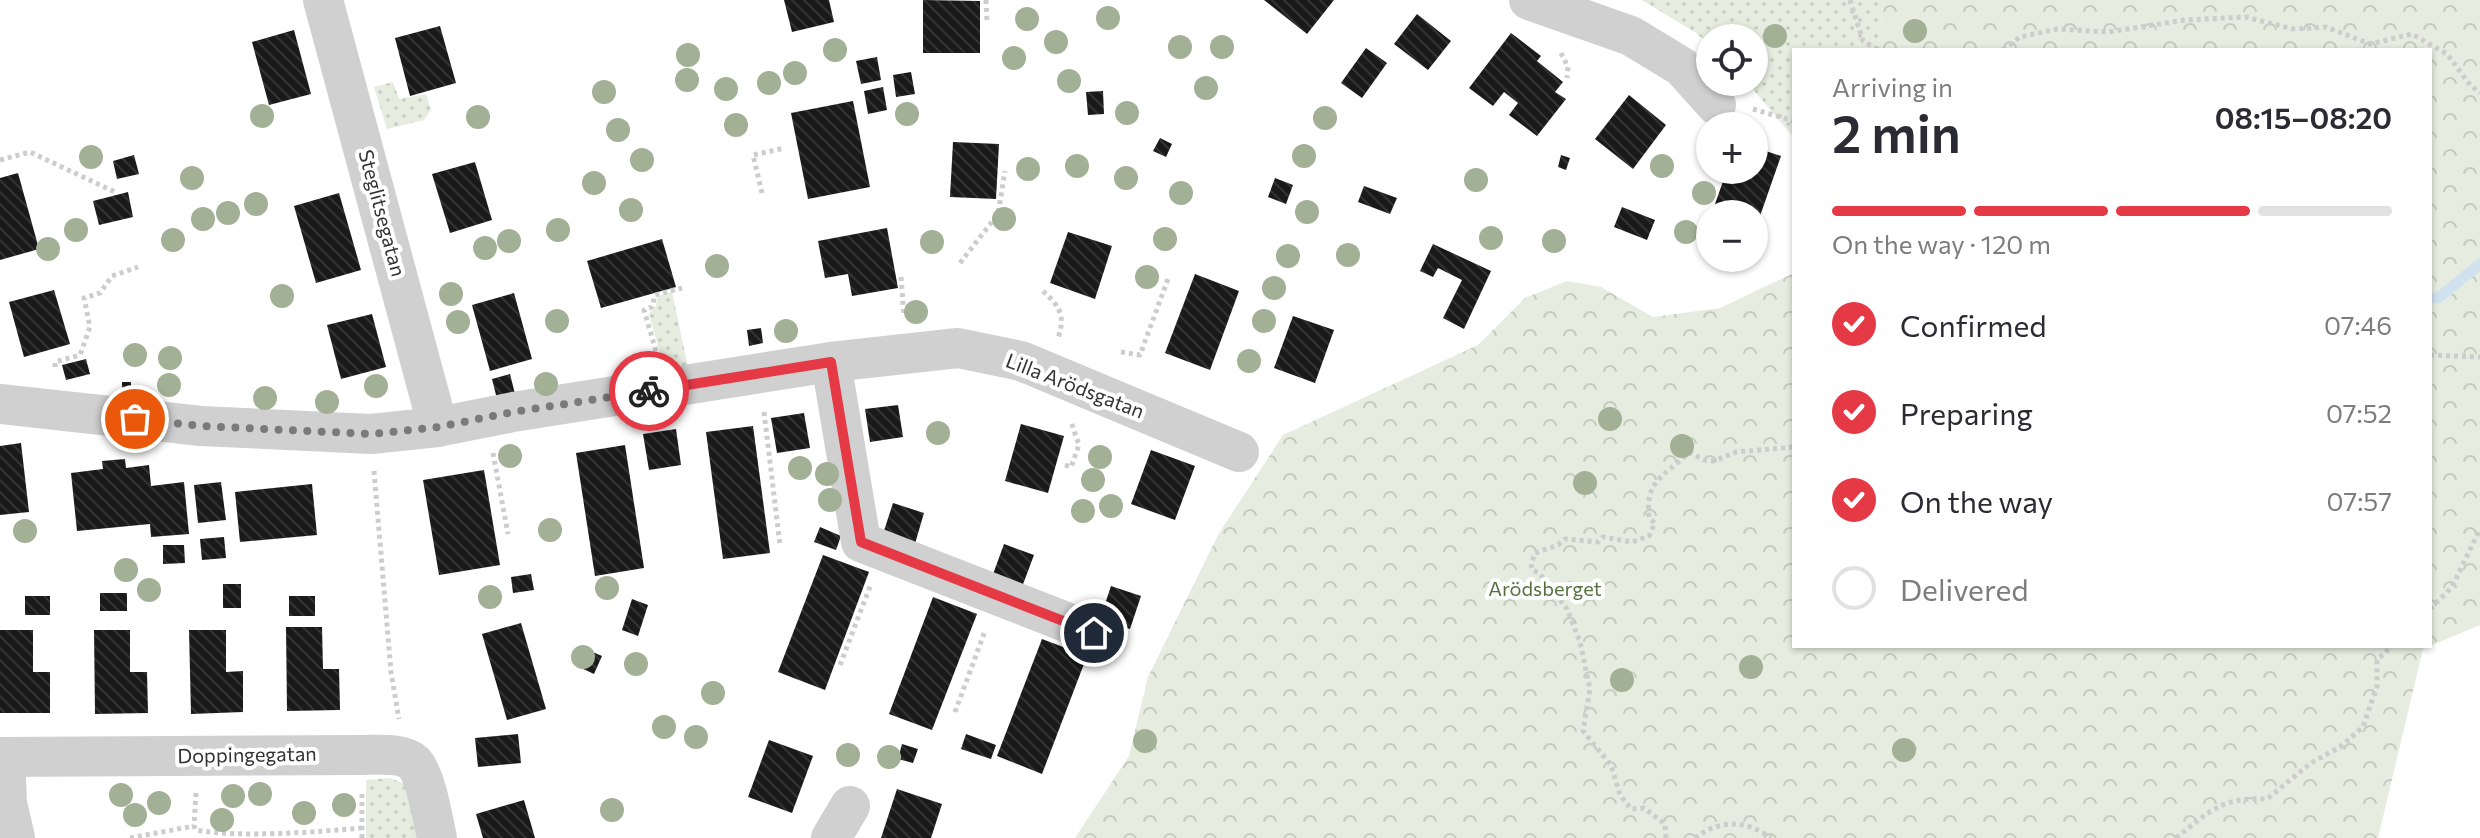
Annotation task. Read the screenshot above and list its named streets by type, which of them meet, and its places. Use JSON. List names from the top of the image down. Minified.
{"streets":{"street":["Steglitsegatan","Lilla Arödsgatan","Doppingegatan"]},"crossings":[["Steglitsegatan","Lilla Arödsgatan"]],"parks":["Arödsberget"],"page":{"map_buttons":["+","−"],"heading":["2 min","Arriving in","08:15–08:20"],"bar":"On the way · 120 m","list":[["Confirmed","07:46"],["Preparing","07:52"],["On the way","07:57"],"Delivered"]}}
